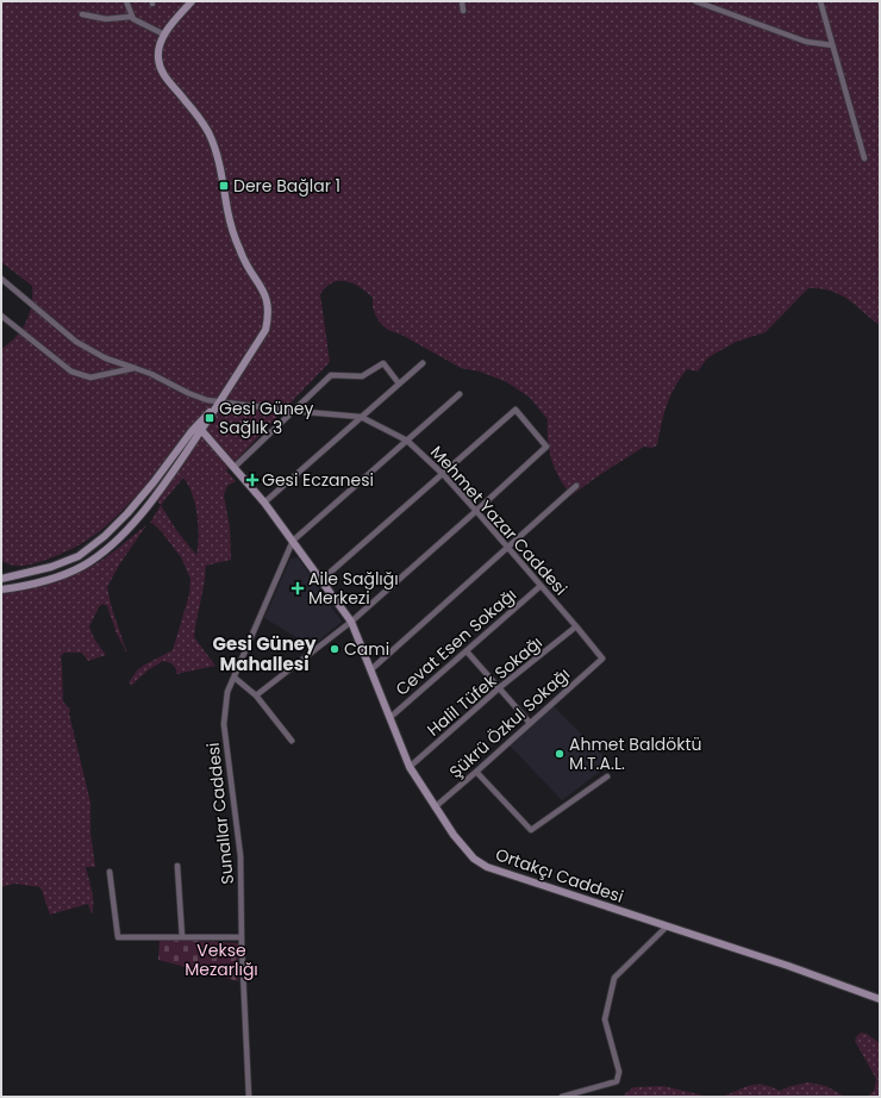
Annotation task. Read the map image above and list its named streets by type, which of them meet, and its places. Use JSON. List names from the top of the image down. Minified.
{"streets":{"street":["Mehmet Yazar Caddesi","Cevat Esen Sokağı","Halil Tüfek Sokağı","Şükrü Özkul Sokağı","Sunallar Caddesi","Ortakçı Caddesi"]},"crossings":[["Mehmet Yazar Caddesi","Cevat Esen Sokağı"],["Mehmet Yazar Caddesi","Halil Tüfek Sokağı"],["Mehmet Yazar Caddesi","Şükrü Özkul Sokağı"],["Cevat Esen Sokağı","Ortakçı Caddesi"],["Halil Tüfek Sokağı","Ortakçı Caddesi"],["Şükrü Özkul Sokağı","Ortakçı Caddesi"],["Sunallar Caddesi","Ortakçı Caddesi"]],"districts":["Gesi Güney Mahallesi"],"parks":["Vekse Mezarlığı"],"places":{"transit":["Dere Bağlar 1","Gesi Güney Sağlık 3"],"health":["Gesi Eczanesi","Aile Sağlığı Merkezi"],"other":["Cami","Ahmet Baldöktü M.T.A.L."]}}
